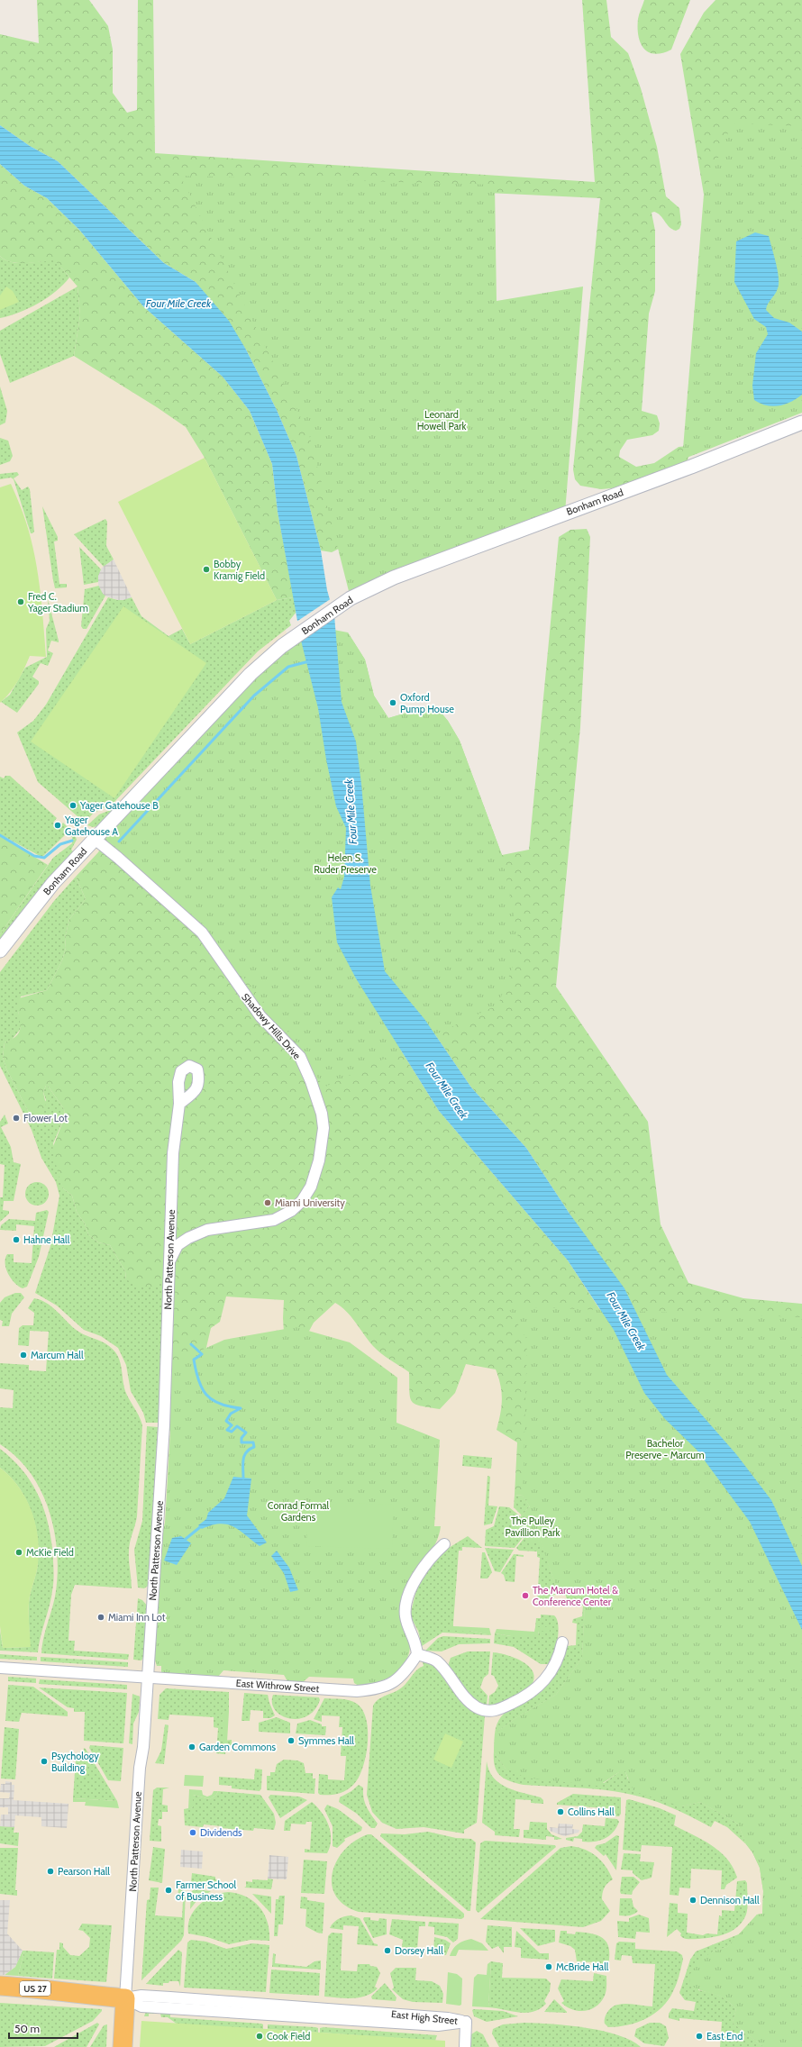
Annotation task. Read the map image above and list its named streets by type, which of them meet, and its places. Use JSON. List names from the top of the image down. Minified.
{"streets":{"highway":["US 27","East High Street"],"street":["Bonham Road","Shadowy Hills Drive","North Patterson Avenue","East Withrow Street"]},"crossings":[["Bonham Road","Shadowy Hills Drive"],["Shadowy Hills Drive","North Patterson Avenue"],["North Patterson Avenue","East Withrow Street"],["North Patterson Avenue","East High Street"]],"water":["Four Mile Creek"],"parks":["Leonard Howell Park","Helen S. Ruder Preserve","Bachelor Preserve - Marcum","Conrad Formal Gardens","The Pulley Pavillion Park"],"places":["Bobby Kramig Field","Fred C. Yager Stadium","Oxford Pump House","Yager Gatehouse B","Yager Gatehouse A","Flower Lot","Miami University","Hahne Hall","Marcum Hall","McKie Field","The Marcum Hotel & Conference Center","Miami Inn Lot","Symmes Hall","Garden Commons","Psychology Building","Collins Hall","Dividends","Pearson Hall","Farmer School of Business","Dennison Hall","Dorsey Hall","McBride Hall","Cook Field","East End"],"scale_bar":"50 m"}
